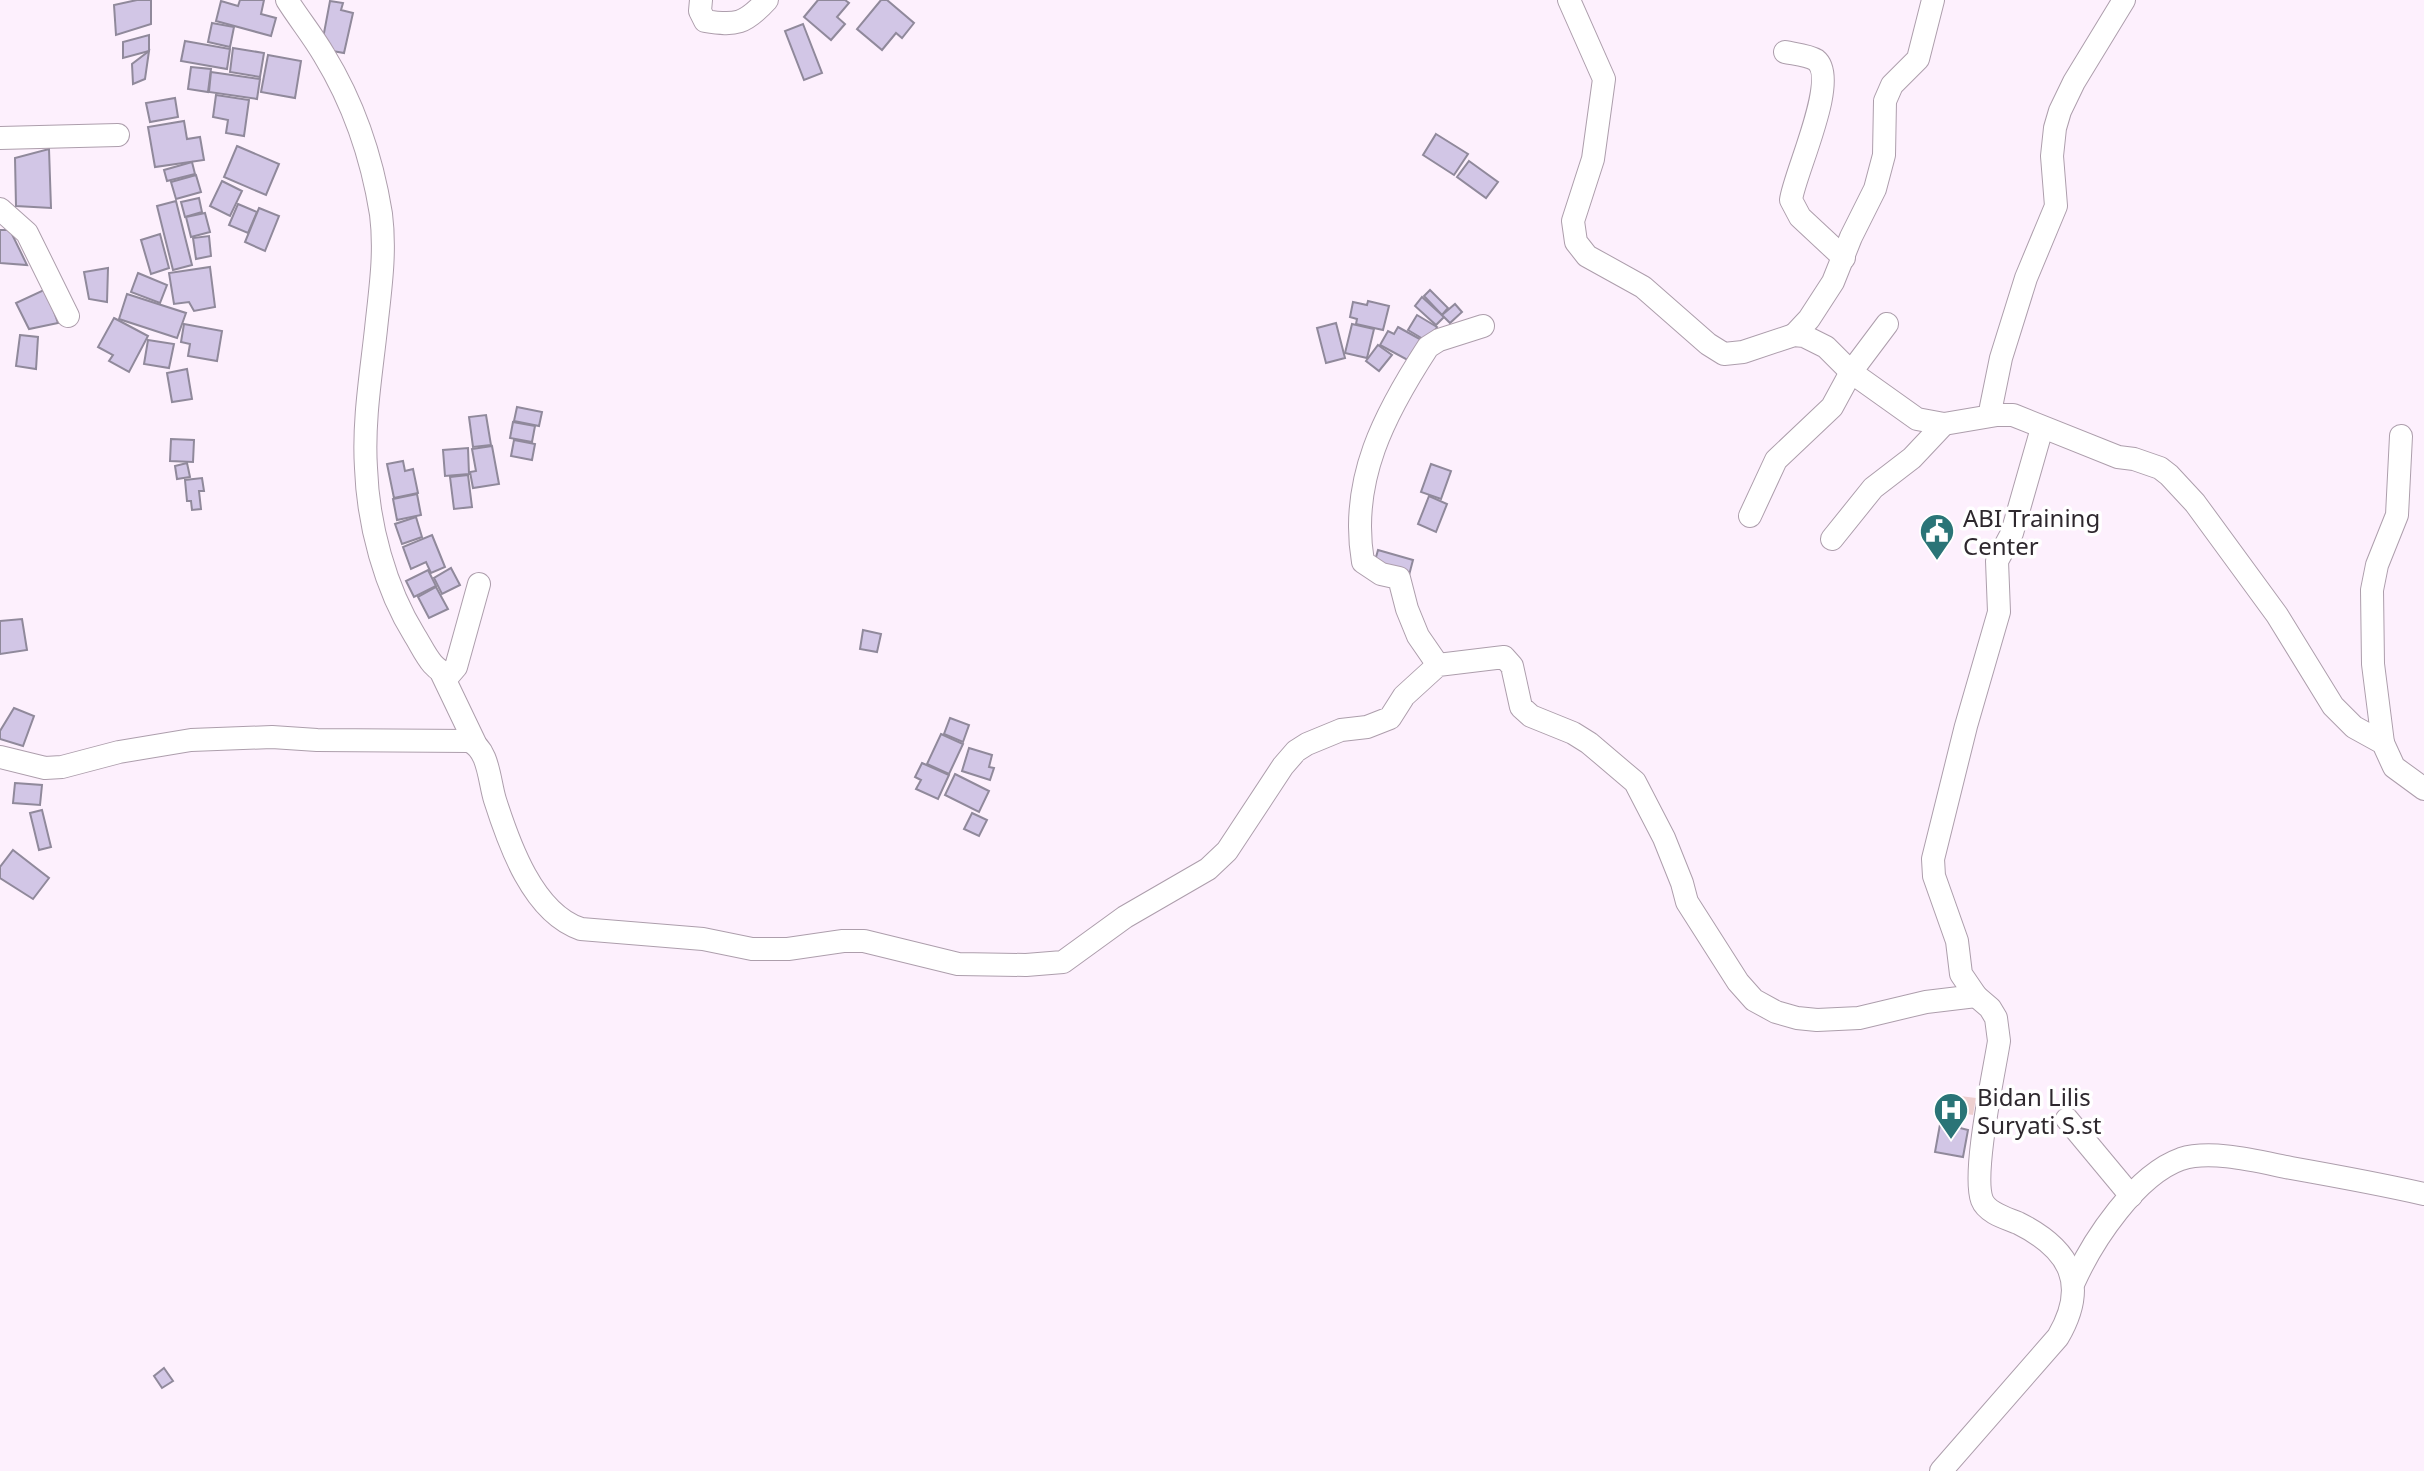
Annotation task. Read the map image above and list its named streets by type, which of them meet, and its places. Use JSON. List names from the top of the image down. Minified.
{"places":{"public building":["ABI Training Center"],"hospital":["Bidan Lilis Suryati S.st"]}}
